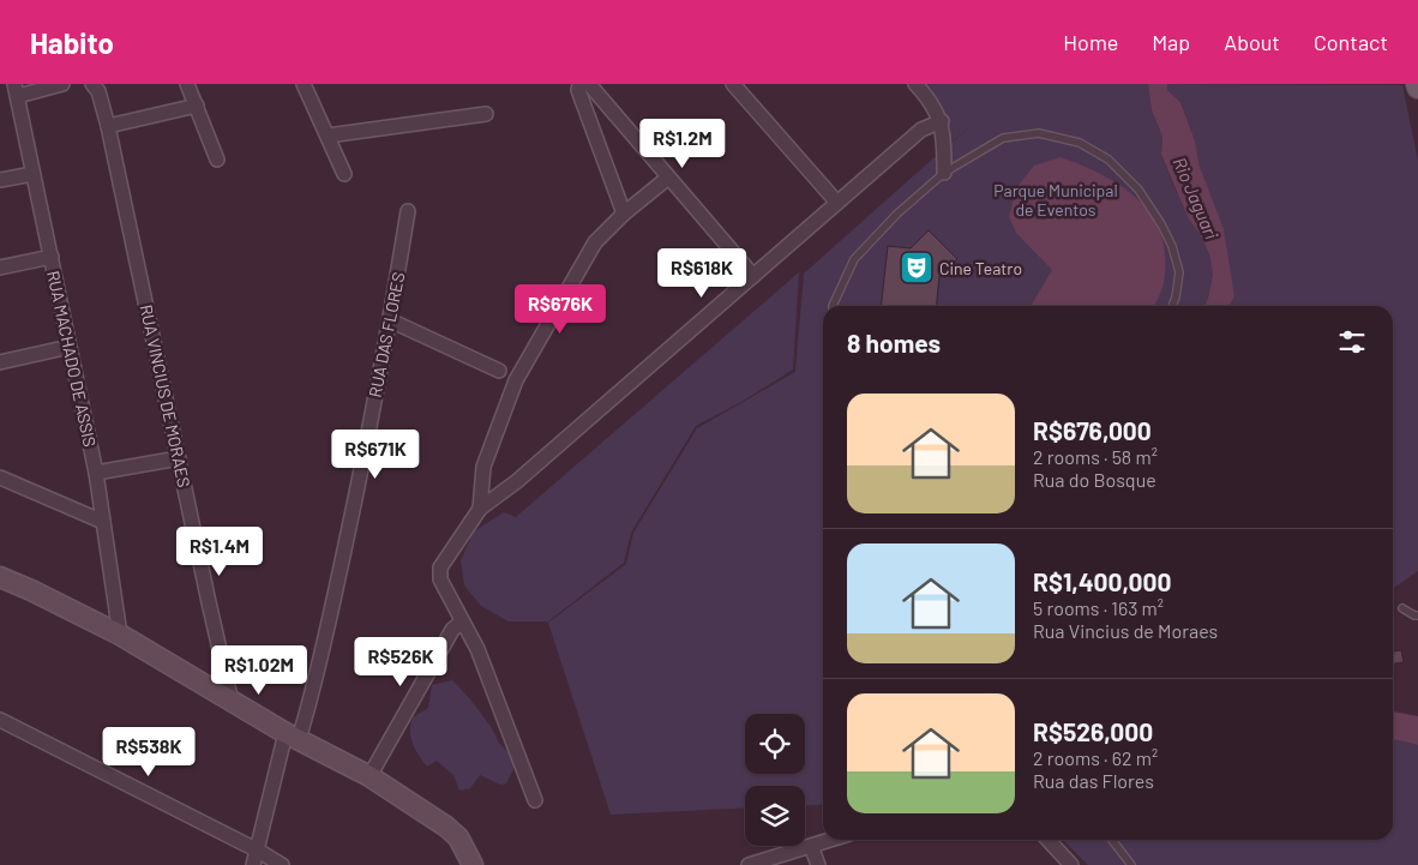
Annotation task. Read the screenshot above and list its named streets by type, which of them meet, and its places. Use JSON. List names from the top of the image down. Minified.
{"streets":{"street":["RUA DAS FLORES","RUA MACHADO DE ASSIS","RUA VINCIUS DE MORAES"]},"water":["Rio Jaguari"],"parks":["Parque Municipal de Eventos"],"places":{"theatre":["Cine Teatro"]},"page":{"header":"Habito","nav":["Home","Map","About","Contact"],"price":["R$1.2M","R$618K","R$676K","R$671K","R$1.4M","R$526K","R$1.02M","R$538K"],"heading":"8 homes","list":[{"name":"R$676,000","note":"2 rooms · 58 m² · Rua do Bosque"},{"name":"R$1,400,000","note":"5 rooms · 163 m² · Rua Vincius de Moraes"},{"name":"R$526,000","note":"2 rooms · 62 m² · Rua das Flores"}]}}
